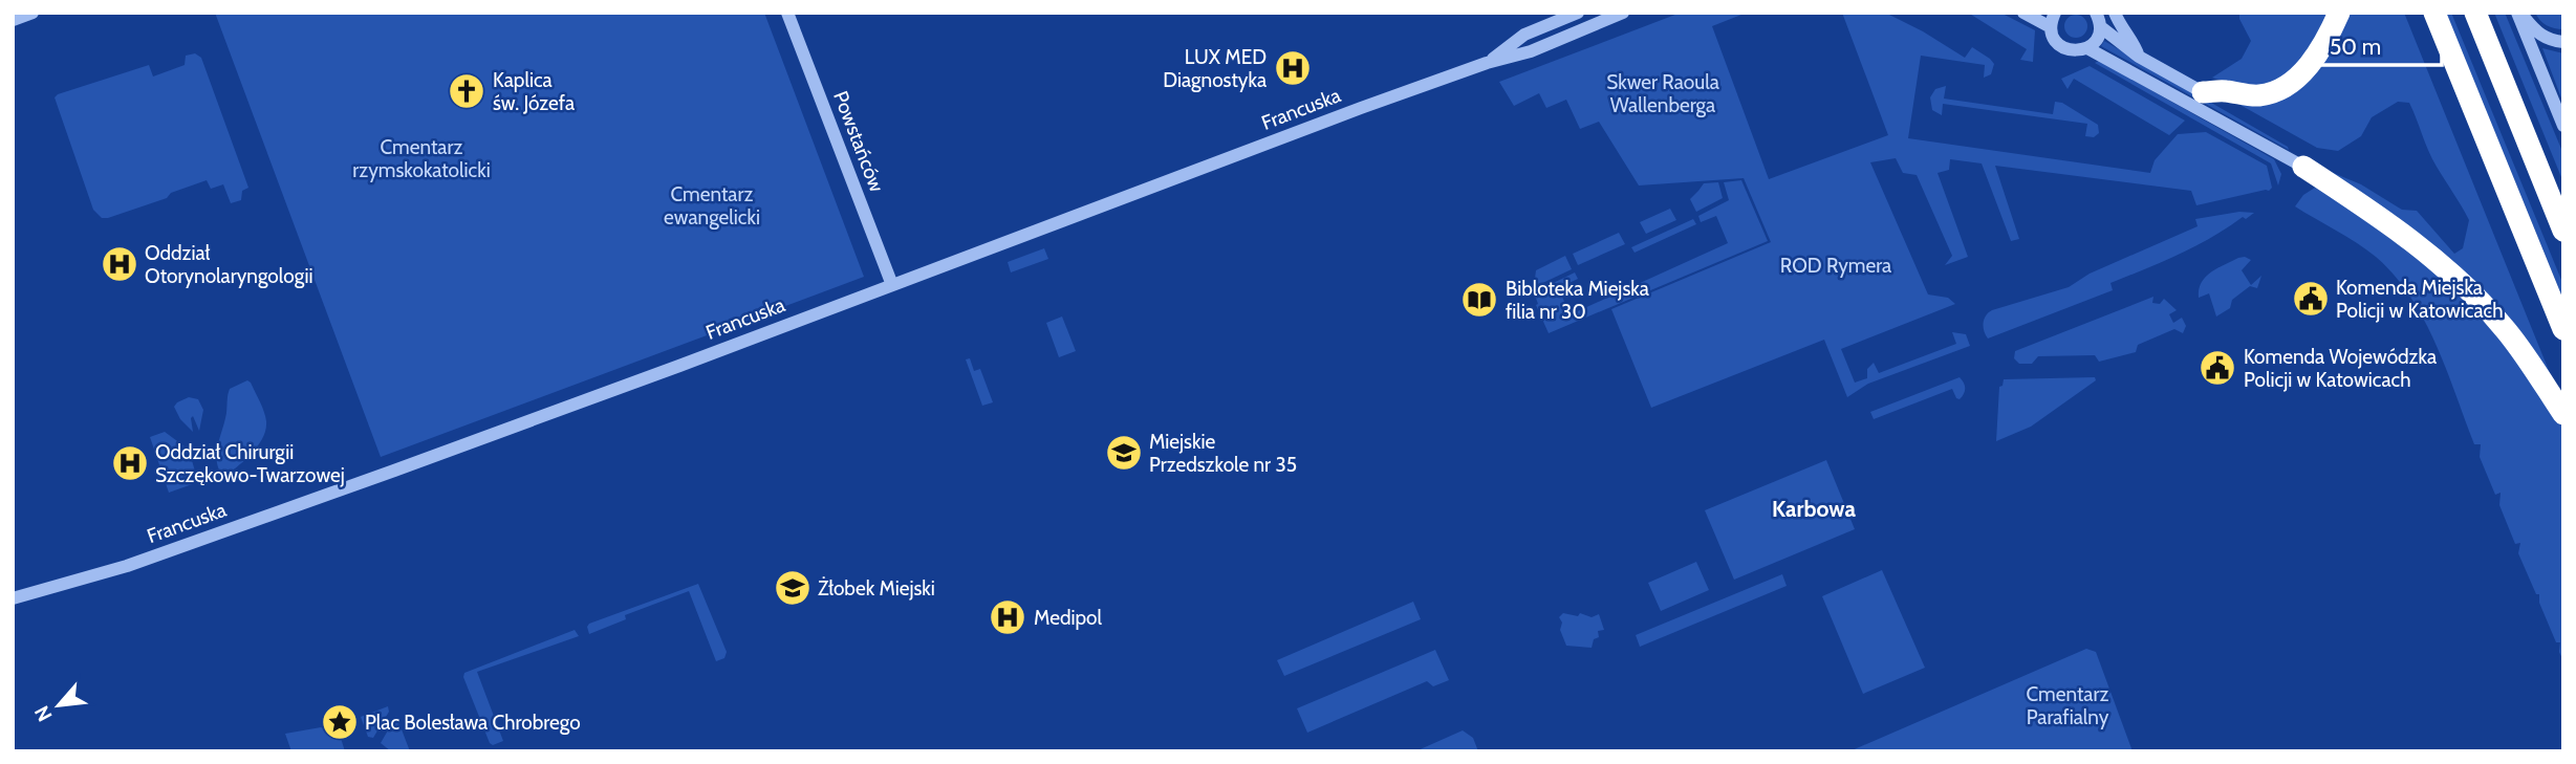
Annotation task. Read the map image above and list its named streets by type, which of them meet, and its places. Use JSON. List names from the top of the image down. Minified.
{"streets":{"street":["Francuska","Powstańców"]},"crossings":[["Francuska","Powstańców"]],"districts":["Karbowa"],"parks":["Skwer Raoula Wallenberga","Cmentarz rzymskokatolicki","Cmentarz ewangelicki","ROD Rymera","Cmentarz Parafialny"],"places":{"hospital":["LUX MED Diagnostyka","Oddział Otorynolaryngologii","Oddział Chirurgii Szczękowo-Twarzowej","Medipol"],"church":["Kaplica św. Józefa"],"public building":["Komenda Miejska Policji w Katowicach","Komenda Wojewódzka Policji w Katowicach"],"library":["Bibloteka Miejska filia nr 30"],"school or university":["Miejskie Przedszkole nr 35","Żłobek Miejski"],"place":["Plac Bolesława Chrobrego"]},"scale_bar":"50 m","north":"bottom left"}
